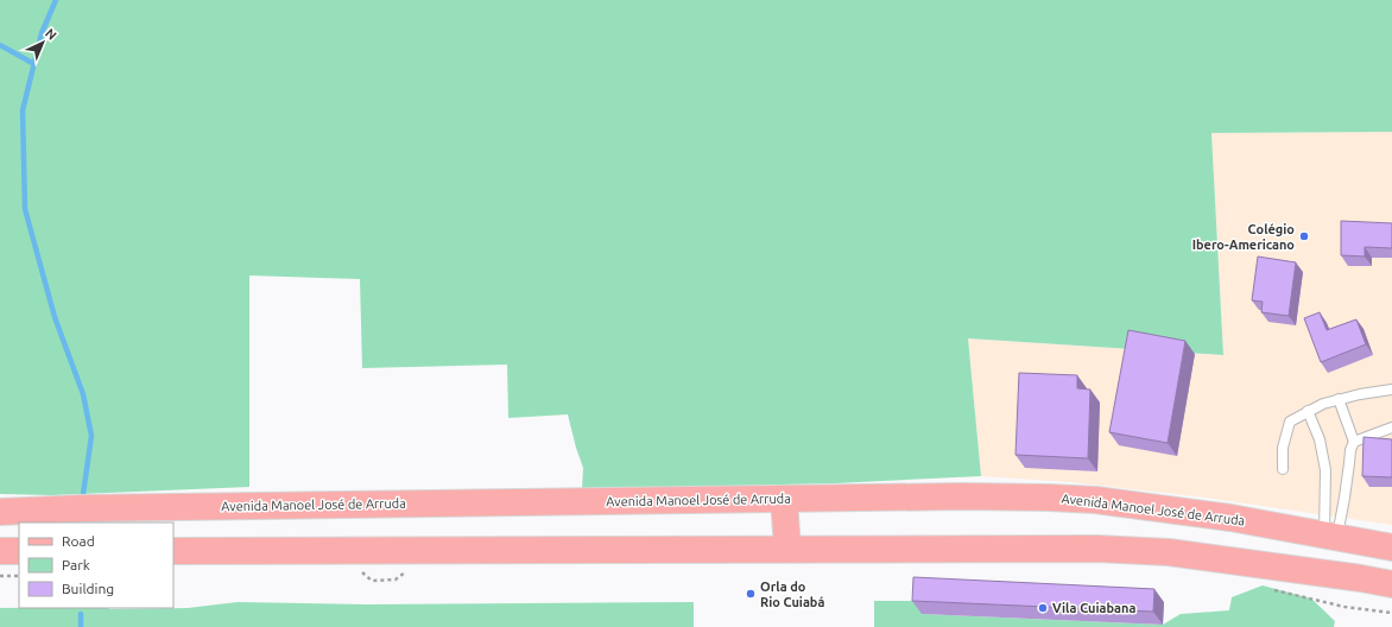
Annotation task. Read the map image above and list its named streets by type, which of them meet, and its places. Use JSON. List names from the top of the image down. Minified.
{"streets":{"main road":["Avenida Manoel José de Arruda"]},"places":["Colégio Ibero-Americano","Orla do Rio Cuiabá","Vila Cuiabana"],"legend":["Road","Park","Building"],"north":"top right"}
